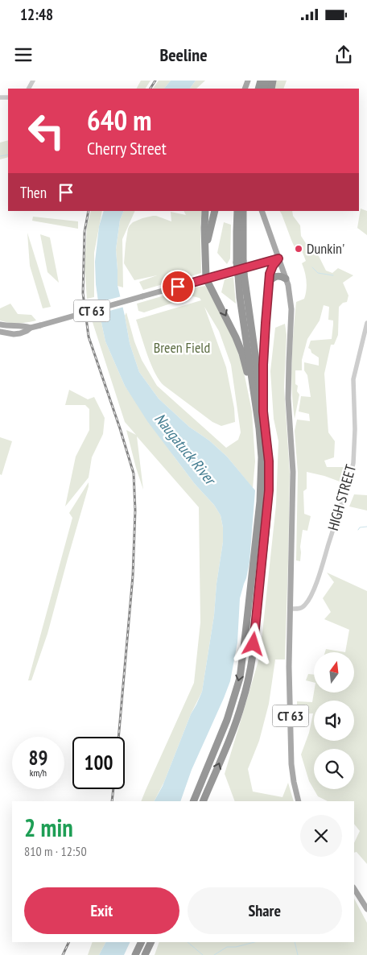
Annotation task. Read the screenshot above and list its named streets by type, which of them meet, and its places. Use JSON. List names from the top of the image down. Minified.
{"streets":{"main road":["CT 63"],"street":["HIGH STREET"]},"crossings":[["CT 63","HIGH STREET"]],"water":["Naugatuck River"],"parks":["Breen Field"],"places":["Dunkin'"],"north":"top","page":{"status":"12:48","header":"Beeline","turn":["640 m","Cherry Street"],"then":"Then","speed":"89 km/h","limit":"100","heading":["2 min","810 m · 12:50"],"buttons":["Exit","Share"]}}
